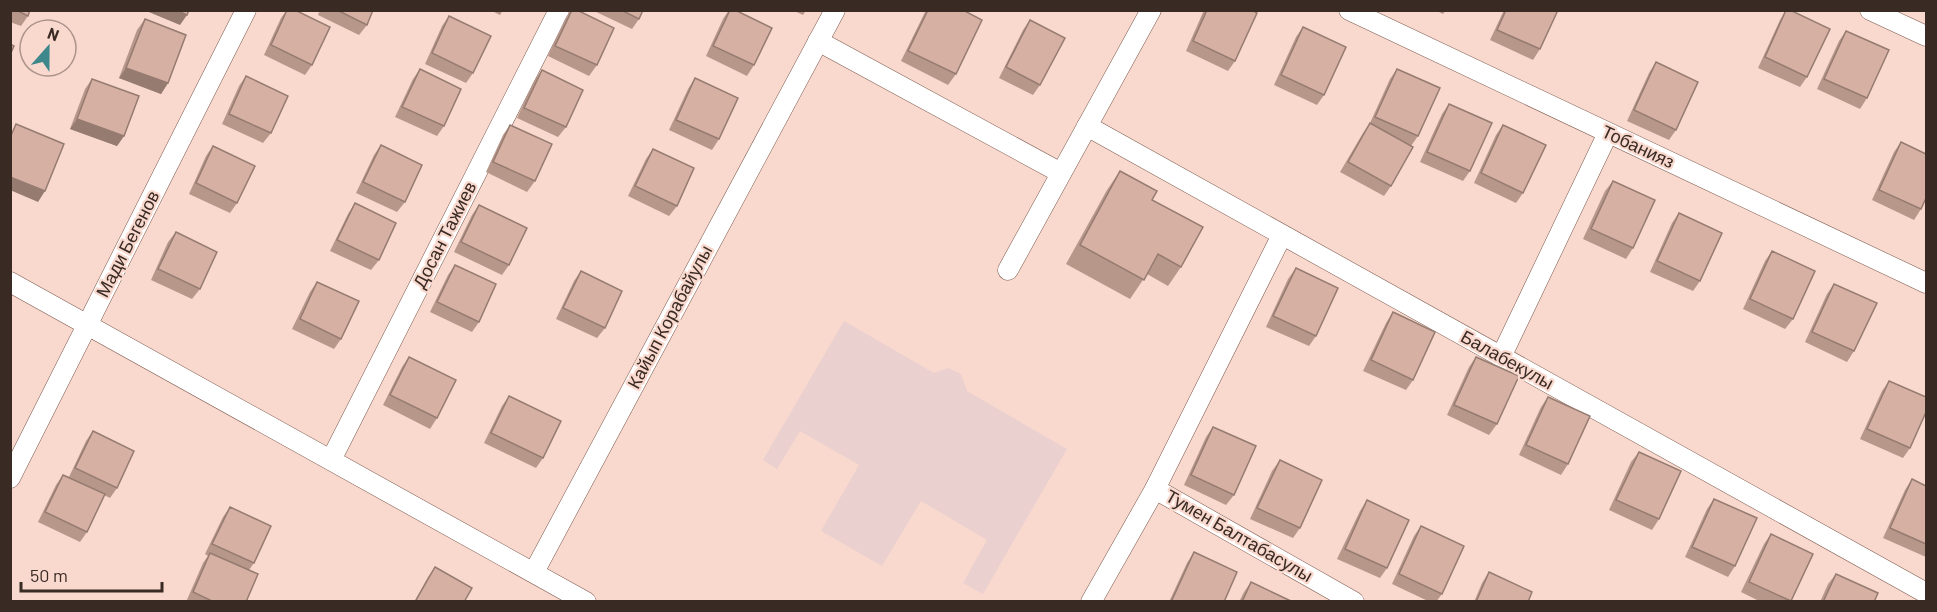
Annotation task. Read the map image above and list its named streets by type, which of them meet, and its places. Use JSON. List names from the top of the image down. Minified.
{"streets":{"street":["Тобанияз","Досан Тажиев","Мади Бегенов","Кайып Корабайулы","Балабекулы","Тумен Балтабасулы"]},"scale_bar":"50 m","north":"top"}
